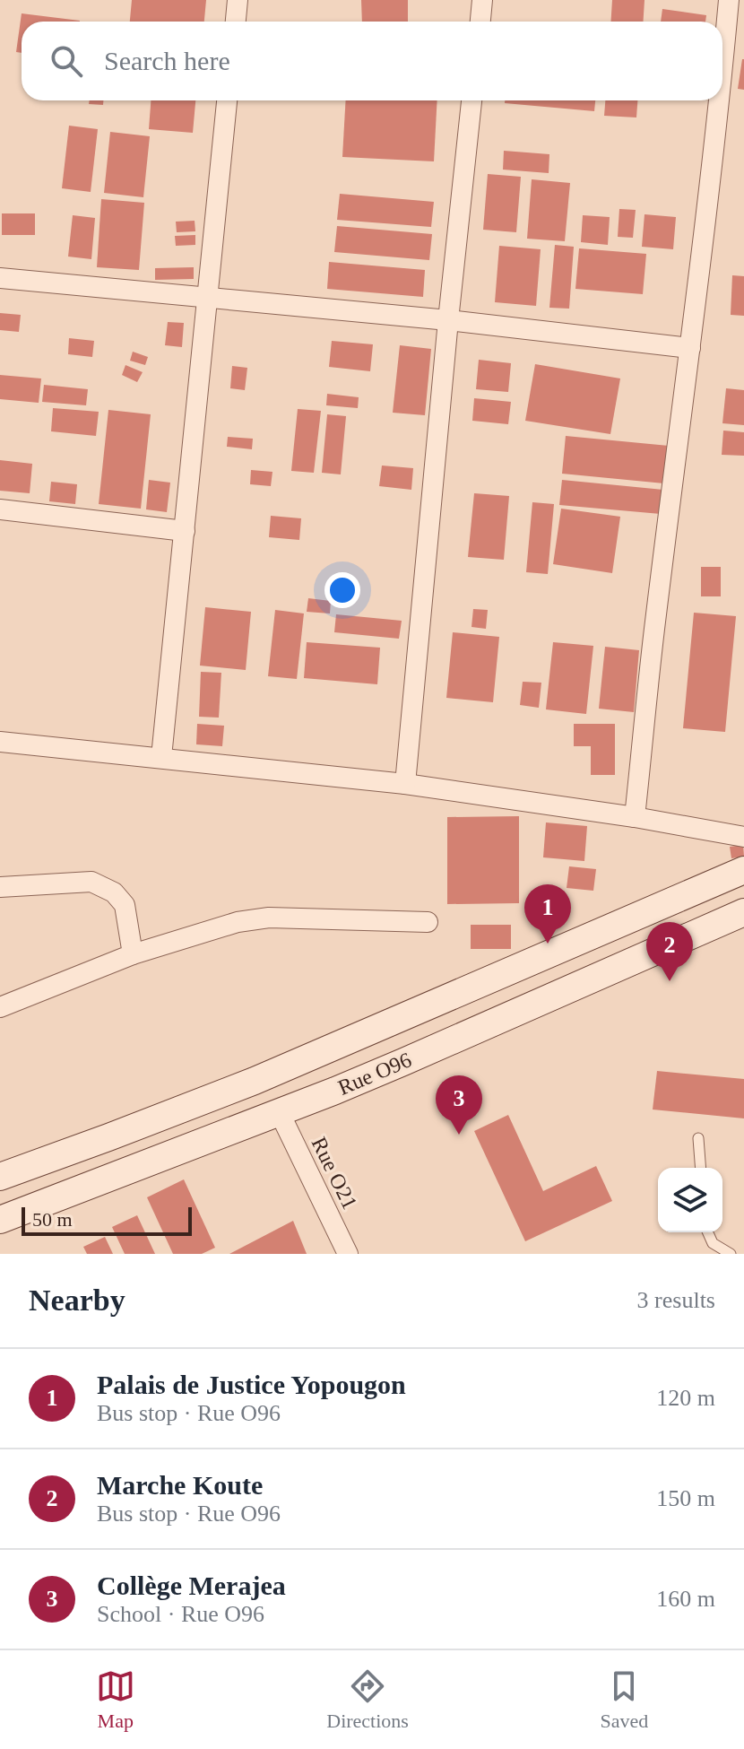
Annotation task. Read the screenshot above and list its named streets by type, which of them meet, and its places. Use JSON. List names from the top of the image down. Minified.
{"streets":{"main road":["Rue O96"],"street":["Rue O21"]},"crossings":[["Rue O96","Rue O21"]],"scale_bar":"50 m","page":{"search":"Search here","pins":["1","2","3"],"scale":"50 m","heading":["Nearby","3 results"],"list":[{"mark":"1","name":"Palais de Justice Yopougon","note":"Bus stop · Rue O96","value":"120 m"},{"mark":"2","name":"Marche Koute","note":"Bus stop · Rue O96","value":"150 m"},{"mark":"3","name":"Collège Merajea","note":"School · Rue O96","value":"160 m"}],"nav":["Map","Directions","Saved"]}}
